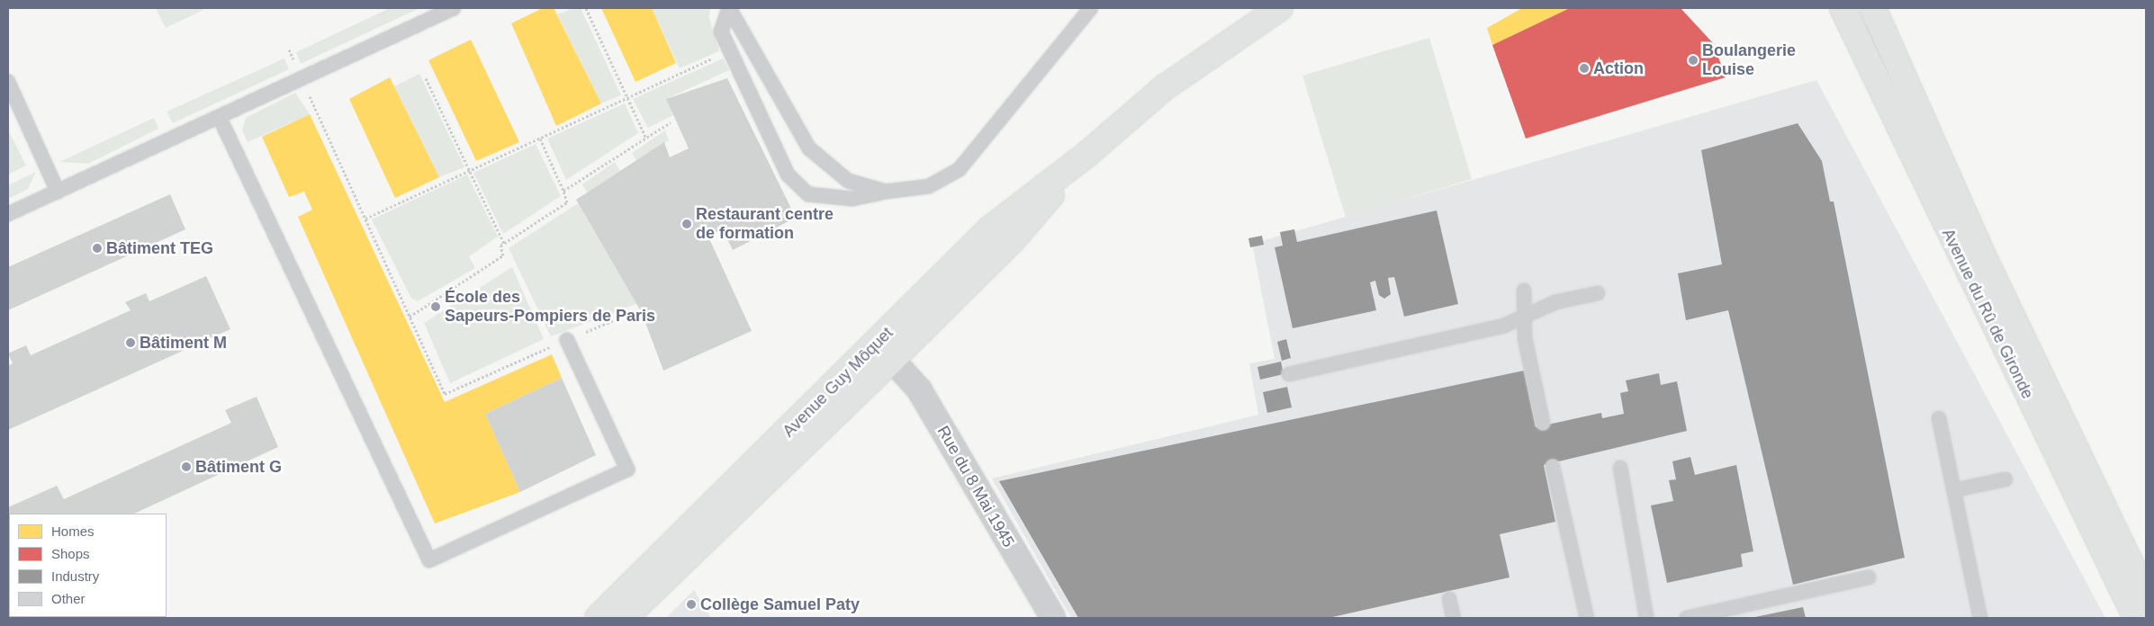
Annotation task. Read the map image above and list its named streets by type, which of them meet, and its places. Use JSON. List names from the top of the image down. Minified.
{"streets":{"main road":["Avenue du Rû de Gironde","Avenue Guy Môquet"],"street":["Rue du 8 Mai 1945"]},"crossings":[["Avenue Guy Môquet","Rue du 8 Mai 1945"]],"places":["Boulangerie Louise","Action","Restaurant centre de formation","Bâtiment TEG","École des Sapeurs-Pompiers de Paris","Bâtiment M","Bâtiment G","Collège Samuel Paty"],"legend":["Homes","Shops","Industry","Other"]}
